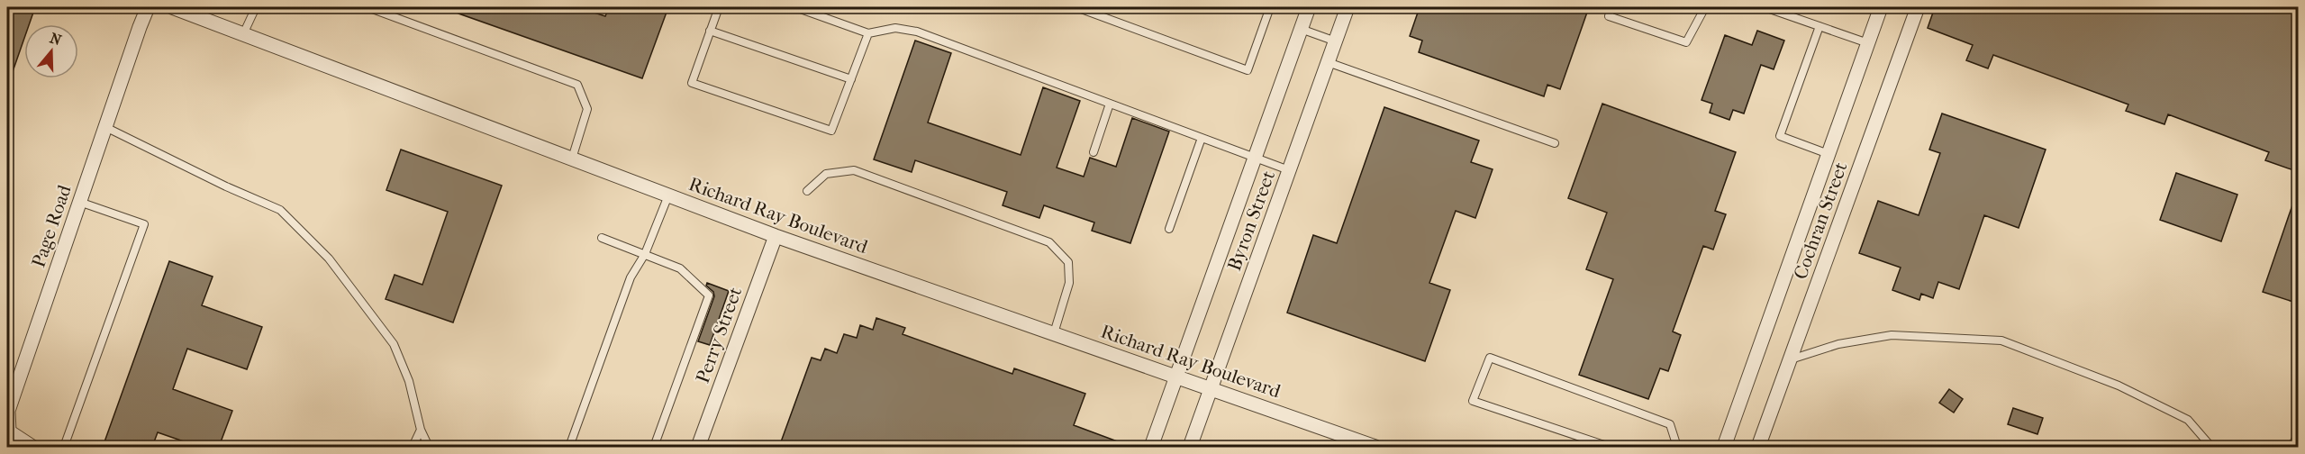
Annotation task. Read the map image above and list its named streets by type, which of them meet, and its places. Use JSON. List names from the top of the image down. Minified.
{"streets":{"street":["Richard Ray Boulevard","Byron Street","Cochran Street","Page Road","Perry Street"]},"crossings":[["Richard Ray Boulevard","Byron Street"],["Richard Ray Boulevard","Perry Street"]],"north":"top"}
